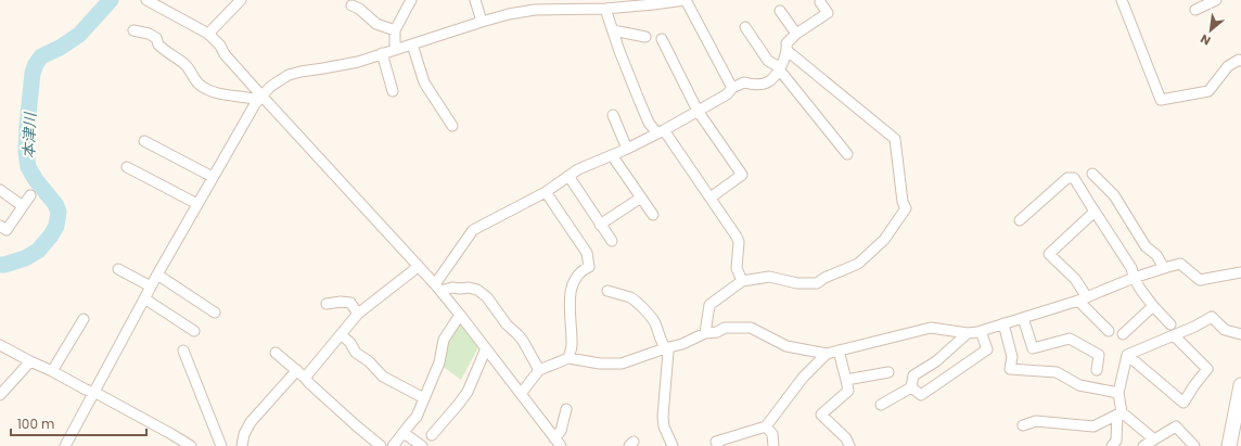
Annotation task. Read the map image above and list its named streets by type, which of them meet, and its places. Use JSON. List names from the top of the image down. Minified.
{"water":["本津川"],"scale_bar":"100 m","north":"bottom left"}
